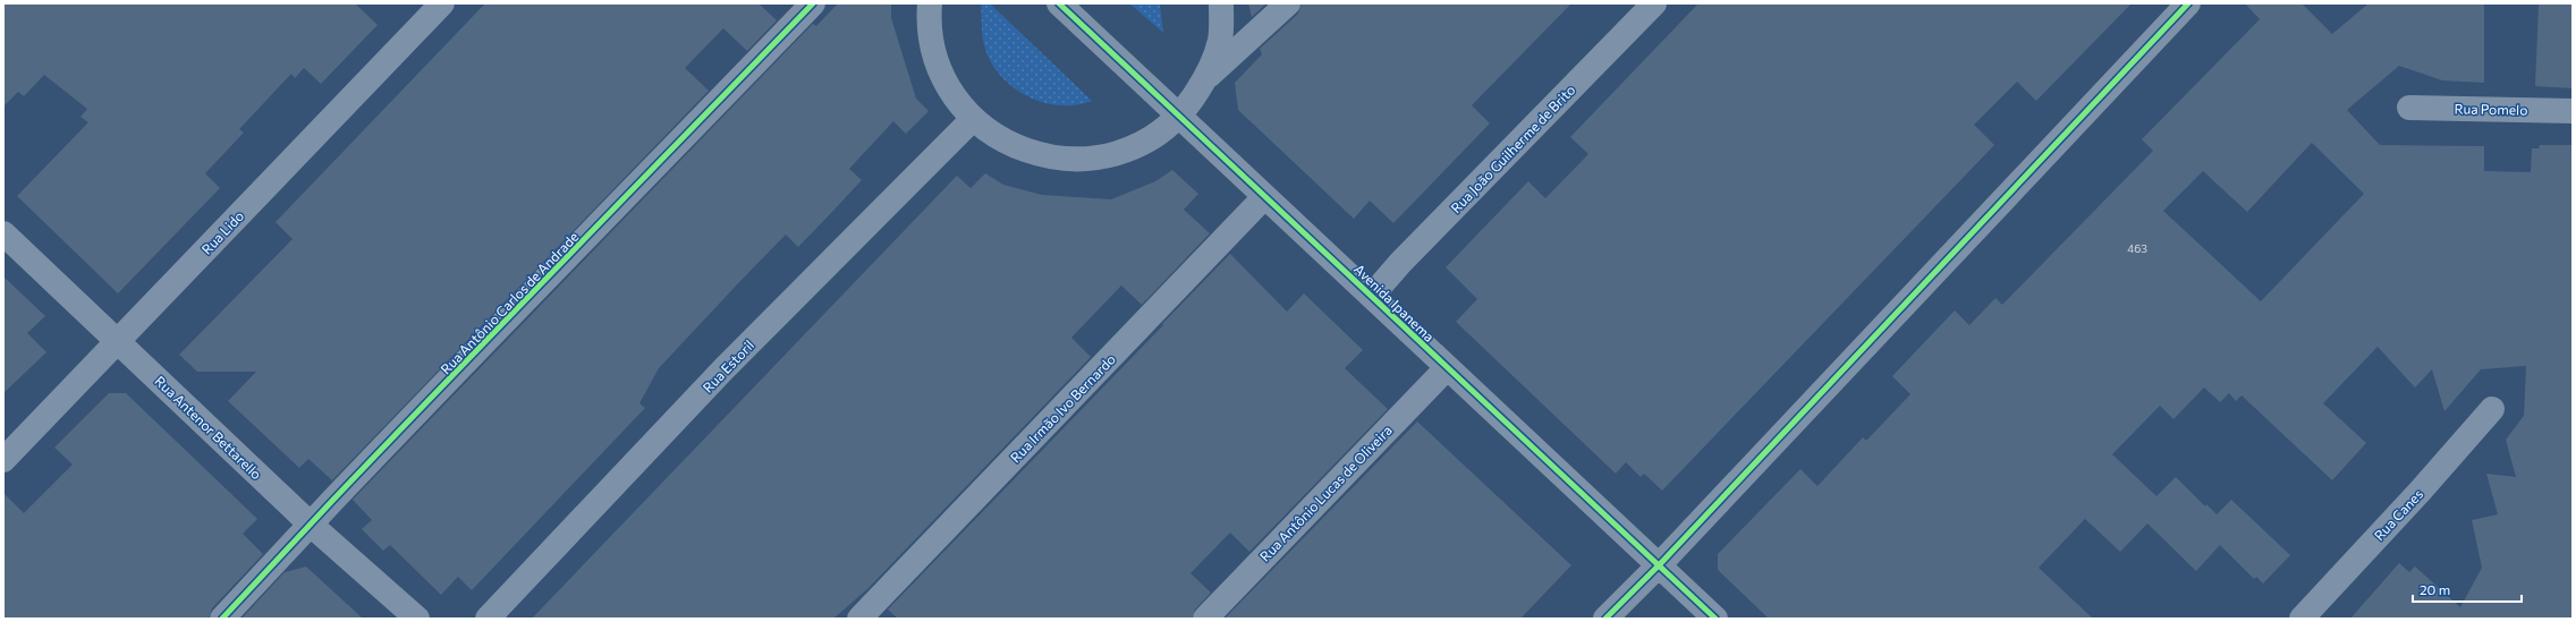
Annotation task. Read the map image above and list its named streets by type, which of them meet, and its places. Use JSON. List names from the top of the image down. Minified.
{"streets":{"street":["Rua Pomelo","Rua João Guilherme de Brito","Rua Lido","Rua Antônio Carlos de Andrade","Avenida Ipanema","Rua Estoril","Rua Irmão Ivo Bernardo","Rua Antenor Bettarello","Rua Antônio Lucas de Oliveira","Rua Canes"]},"crossings":[["Rua João Guilherme de Brito","Avenida Ipanema"],["Rua Lido","Rua Antenor Bettarello"],["Rua Antônio Carlos de Andrade","Rua Antenor Bettarello"],["Avenida Ipanema","Rua Irmão Ivo Bernardo"],["Avenida Ipanema","Rua Antônio Lucas de Oliveira"]],"house_numbers":["463"],"scale_bar":"20 m"}
